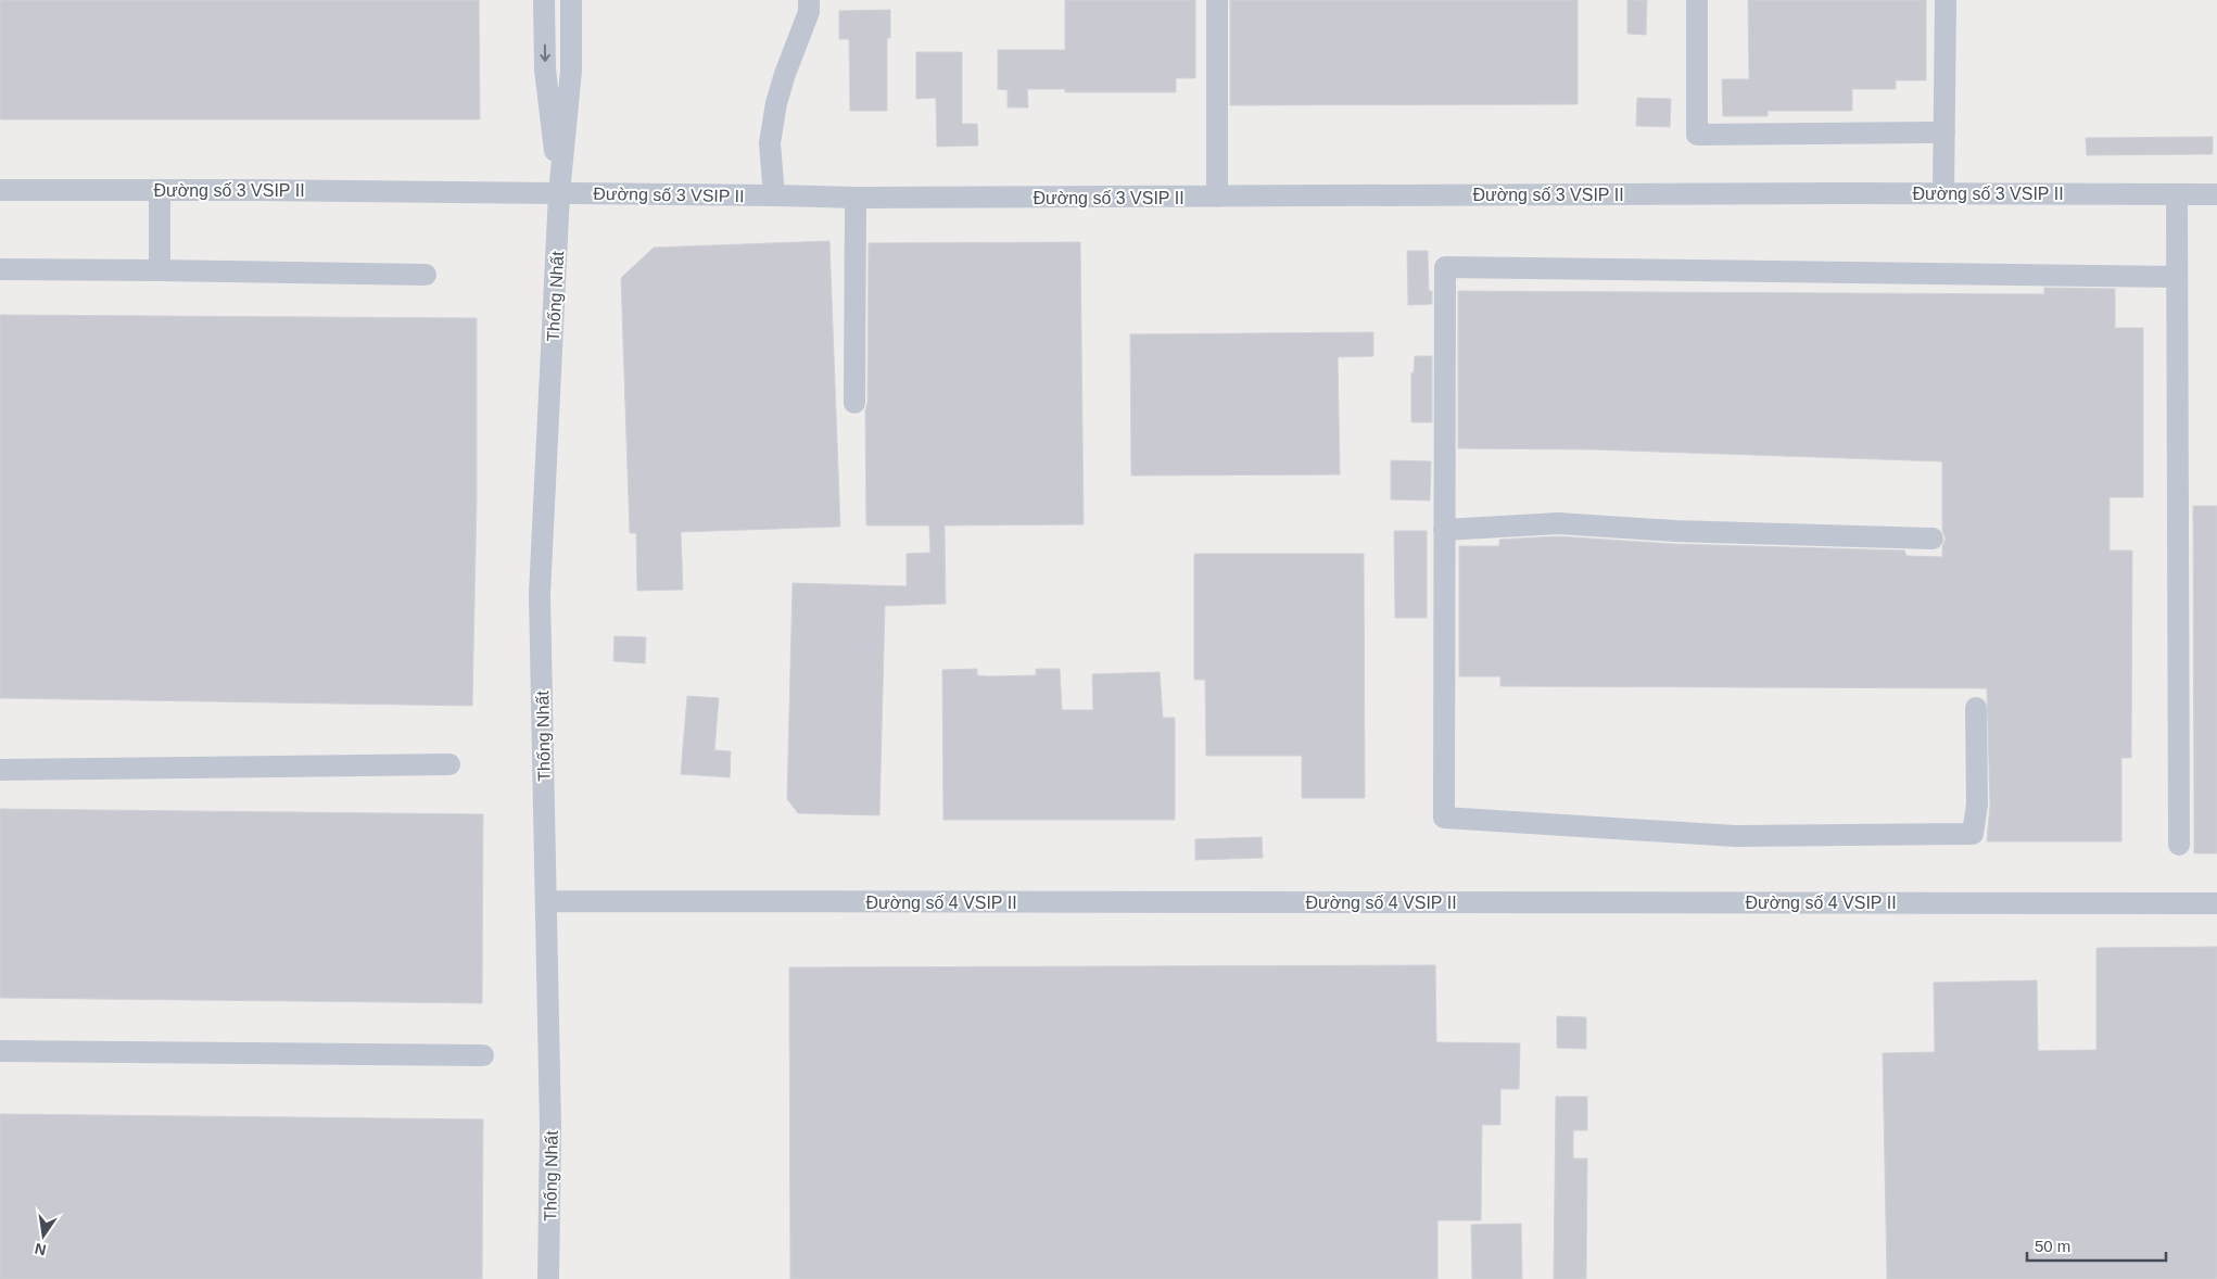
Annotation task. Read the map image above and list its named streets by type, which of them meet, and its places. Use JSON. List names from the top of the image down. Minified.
{"streets":{"street":["Đường số 3 VSIP II","Thống Nhất","Đường số 4 VSIP II"]},"crossings":[["Đường số 3 VSIP II","Thống Nhất"],["Thống Nhất","Đường số 4 VSIP II"]],"scale_bar":"50 m","north":"bottom"}
